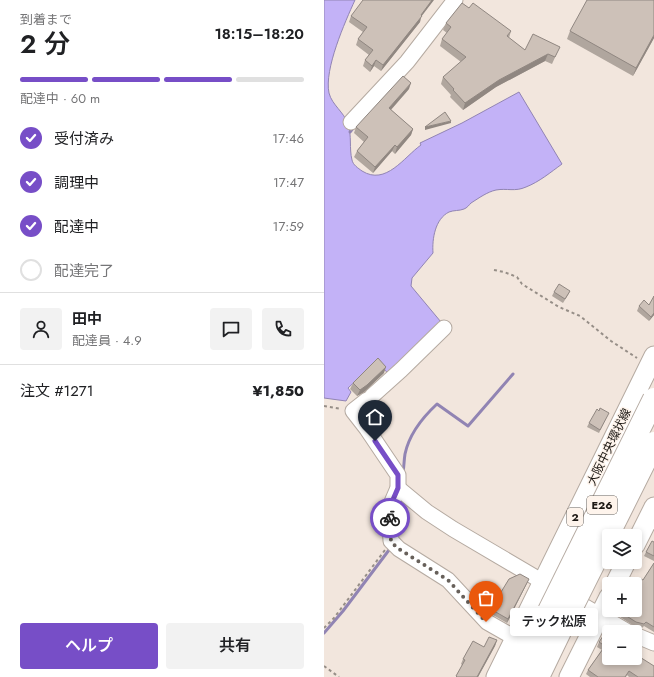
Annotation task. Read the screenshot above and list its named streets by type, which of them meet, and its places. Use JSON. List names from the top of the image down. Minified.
{"streets":{"highway":["E26"],"main road":["大阪中央環状線","2"]},"places":["テック松原"],"page":{"heading":["2 分","到着まで","18:15–18:20"],"panel":["田中","配達員 · 4.9","注文 #1271","¥1,850"],"bar":"配達中 · 60 m","list":[["受付済み","17:46"],["調理中","17:47"],["配達中","17:59"],"配達完了"],"map_buttons":["+","−"],"bubble":"テック松原","buttons":["ヘルプ","共有"]}}
